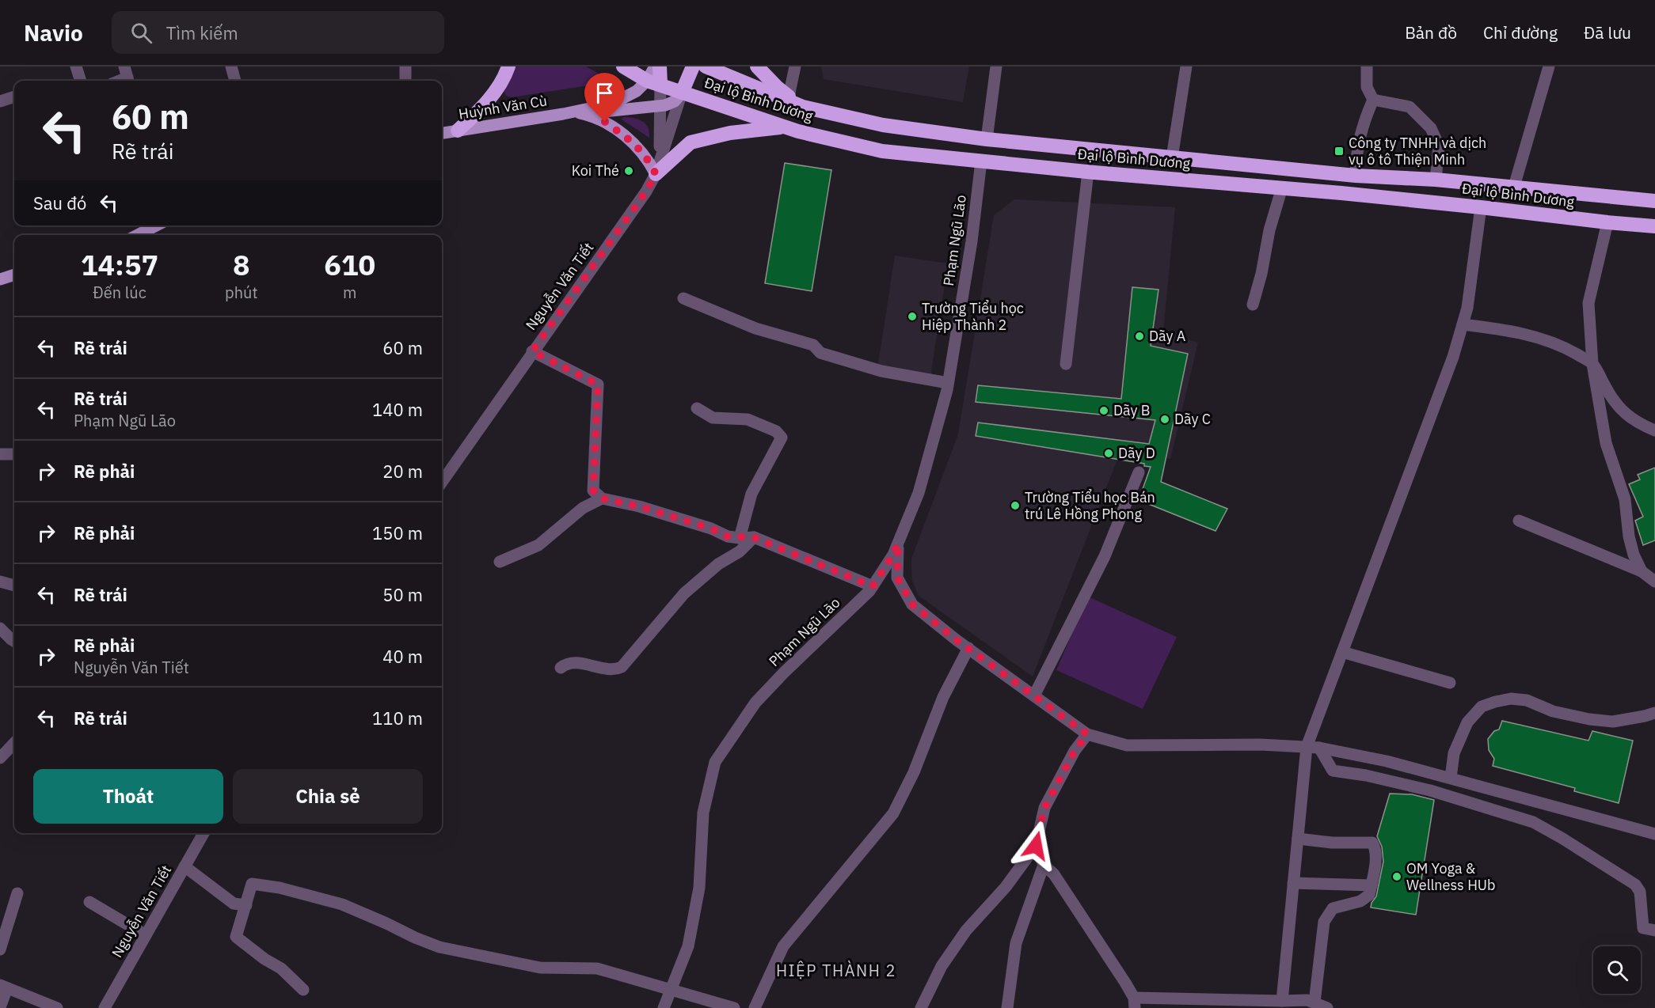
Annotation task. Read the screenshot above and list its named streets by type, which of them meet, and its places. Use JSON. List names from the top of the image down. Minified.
{"streets":{"highway":["Đại lộ Bình Dương"],"main road":["Huỳnh Văn Cù"],"street":["Phạm Ngũ Lão","Nguyễn Văn Tiết"]},"crossings":[["Đại lộ Bình Dương","Phạm Ngũ Lão"],["Đại lộ Bình Dương","Nguyễn Văn Tiết"]],"districts":["HIỆP THÀNH 2"],"places":{"transit":["Công ty TNHH và dịch vụ ô tô Thiện Minh"],"other":["Koi Thé","Trường Tiểu học Hiệp Thành 2","Dãy A","Dãy B","Dãy C","Dãy D","Trường Tiểu học Bán trú Lê Hồng Phong","OM Yoga & Wellness HUb"]},"page":{"header":"Navio","search":"Tìm kiếm","nav":["Bản đồ","Chỉ đường","Đã lưu"],"turn":["60 m","Rẽ trái"],"then":"Sau đó","eta":["14:57","Đến lúc","8","phút","610","m"],"list":[{"name":"Rẽ trái","value":"60 m"},{"name":"Rẽ trái","note":"Phạm Ngũ Lão","value":"140 m"},{"name":"Rẽ phải","value":"20 m"},{"name":"Rẽ phải","value":"150 m"},{"name":"Rẽ trái","value":"50 m"},{"name":"Rẽ phải","note":"Nguyễn Văn Tiết","value":"40 m"},{"name":"Rẽ trái","value":"110 m"}],"buttons":["Thoát","Chia sẻ"]}}
